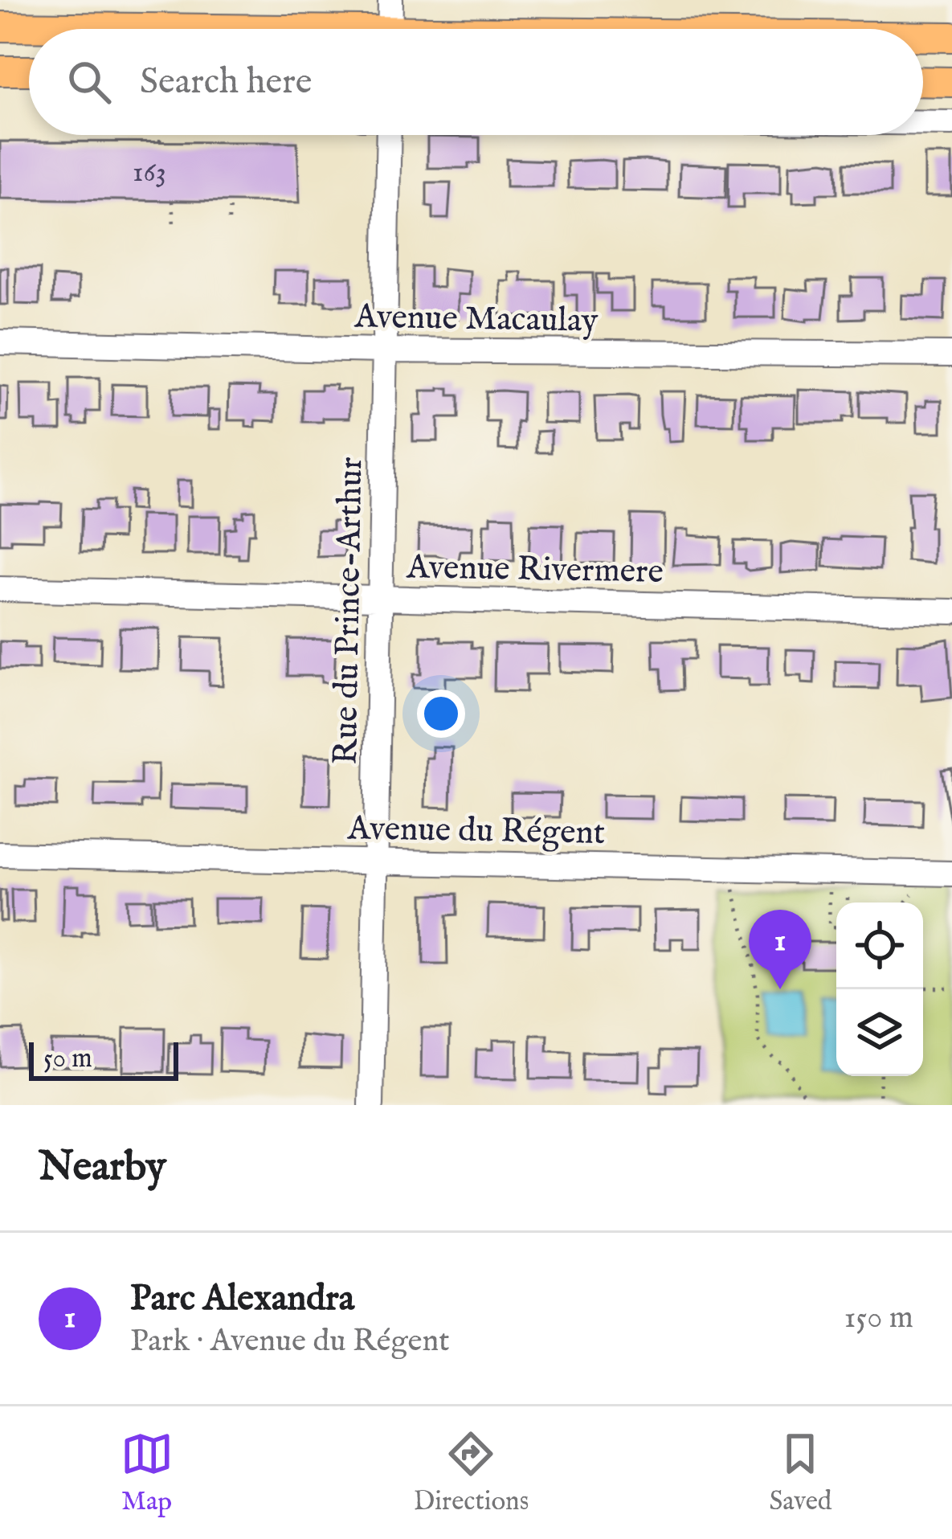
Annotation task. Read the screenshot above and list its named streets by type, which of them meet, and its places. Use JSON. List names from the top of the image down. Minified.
{"streets":{"street":["Avenue Macaulay","Avenue Rivermere","Rue du Prince-Arthur","Avenue du Régent"]},"crossings":[["Avenue Macaulay","Rue du Prince-Arthur"],["Avenue Rivermere","Rue du Prince-Arthur"],["Rue du Prince-Arthur","Avenue du Régent"]],"house_numbers":["163"],"scale_bar":"50 m","page":{"search":"Search here","pins":"1","scale":"50 m","heading":"Nearby","list":[{"mark":"1","name":"Parc Alexandra","note":"Park · Avenue du Régent","value":"150 m"}],"nav":["Map","Directions","Saved"]}}
